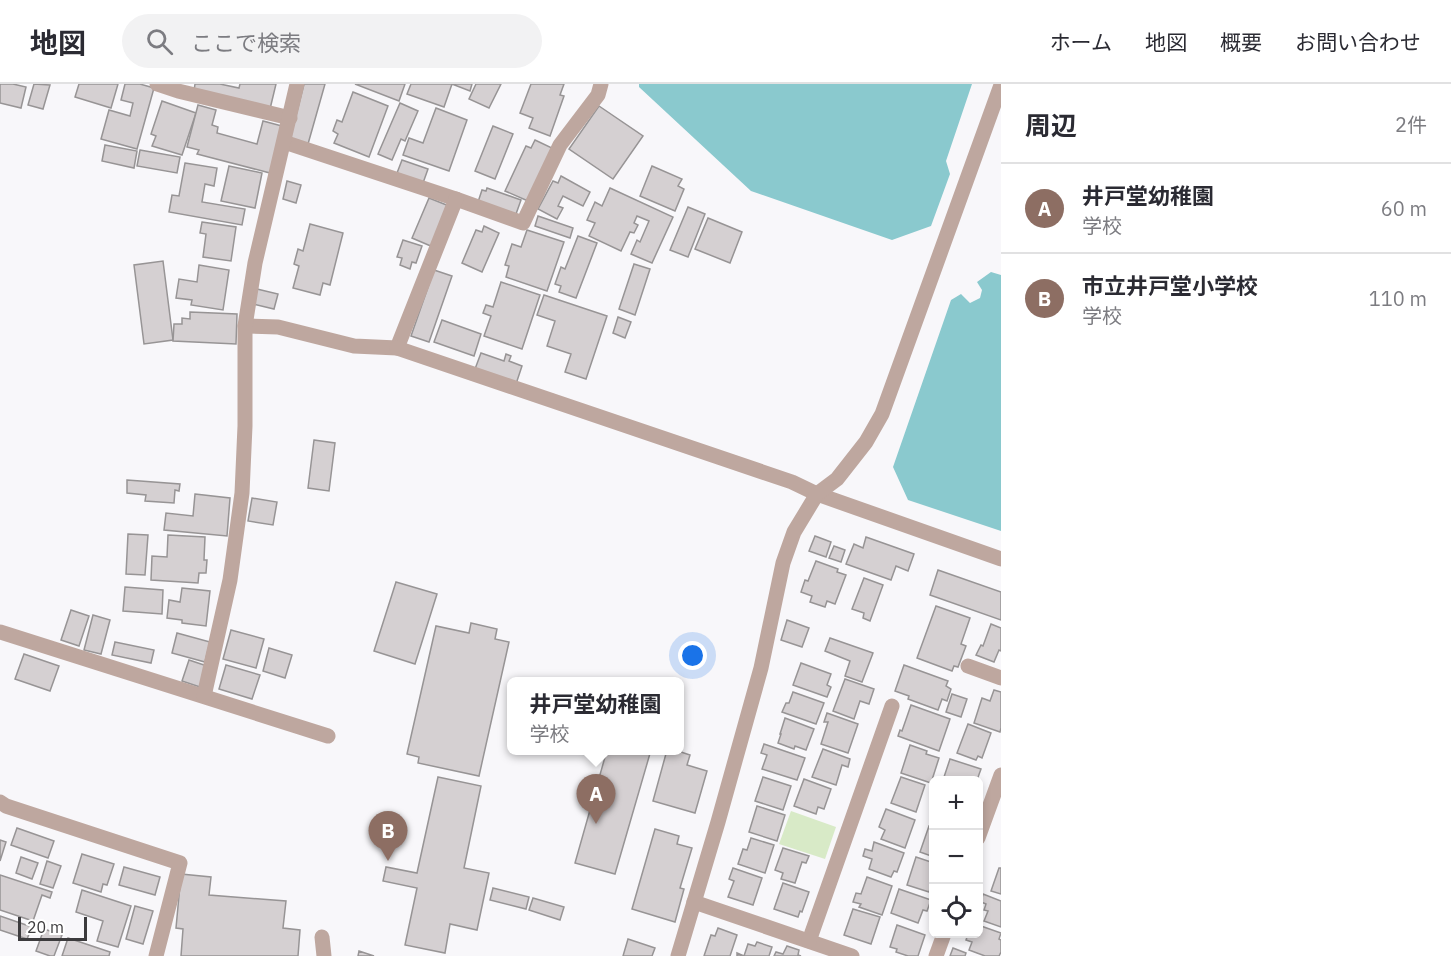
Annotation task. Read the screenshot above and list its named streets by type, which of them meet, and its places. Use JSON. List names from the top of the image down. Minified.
{"scale_bar":"20 m","page":{"header":"地図","search":"ここで検索","nav":["ホーム","地図","概要","お問い合わせ"],"heading":["周辺","2件"],"list":[{"mark":"A","name":"井戸堂幼稚園","note":"学校","value":"60 m"},{"mark":"B","name":"市立井戸堂小学校","note":"学校","value":"110 m"}],"popup":["井戸堂幼稚園","学校"],"pins":["A","B"],"map_buttons":["+","−"],"scale":"20 m"}}
